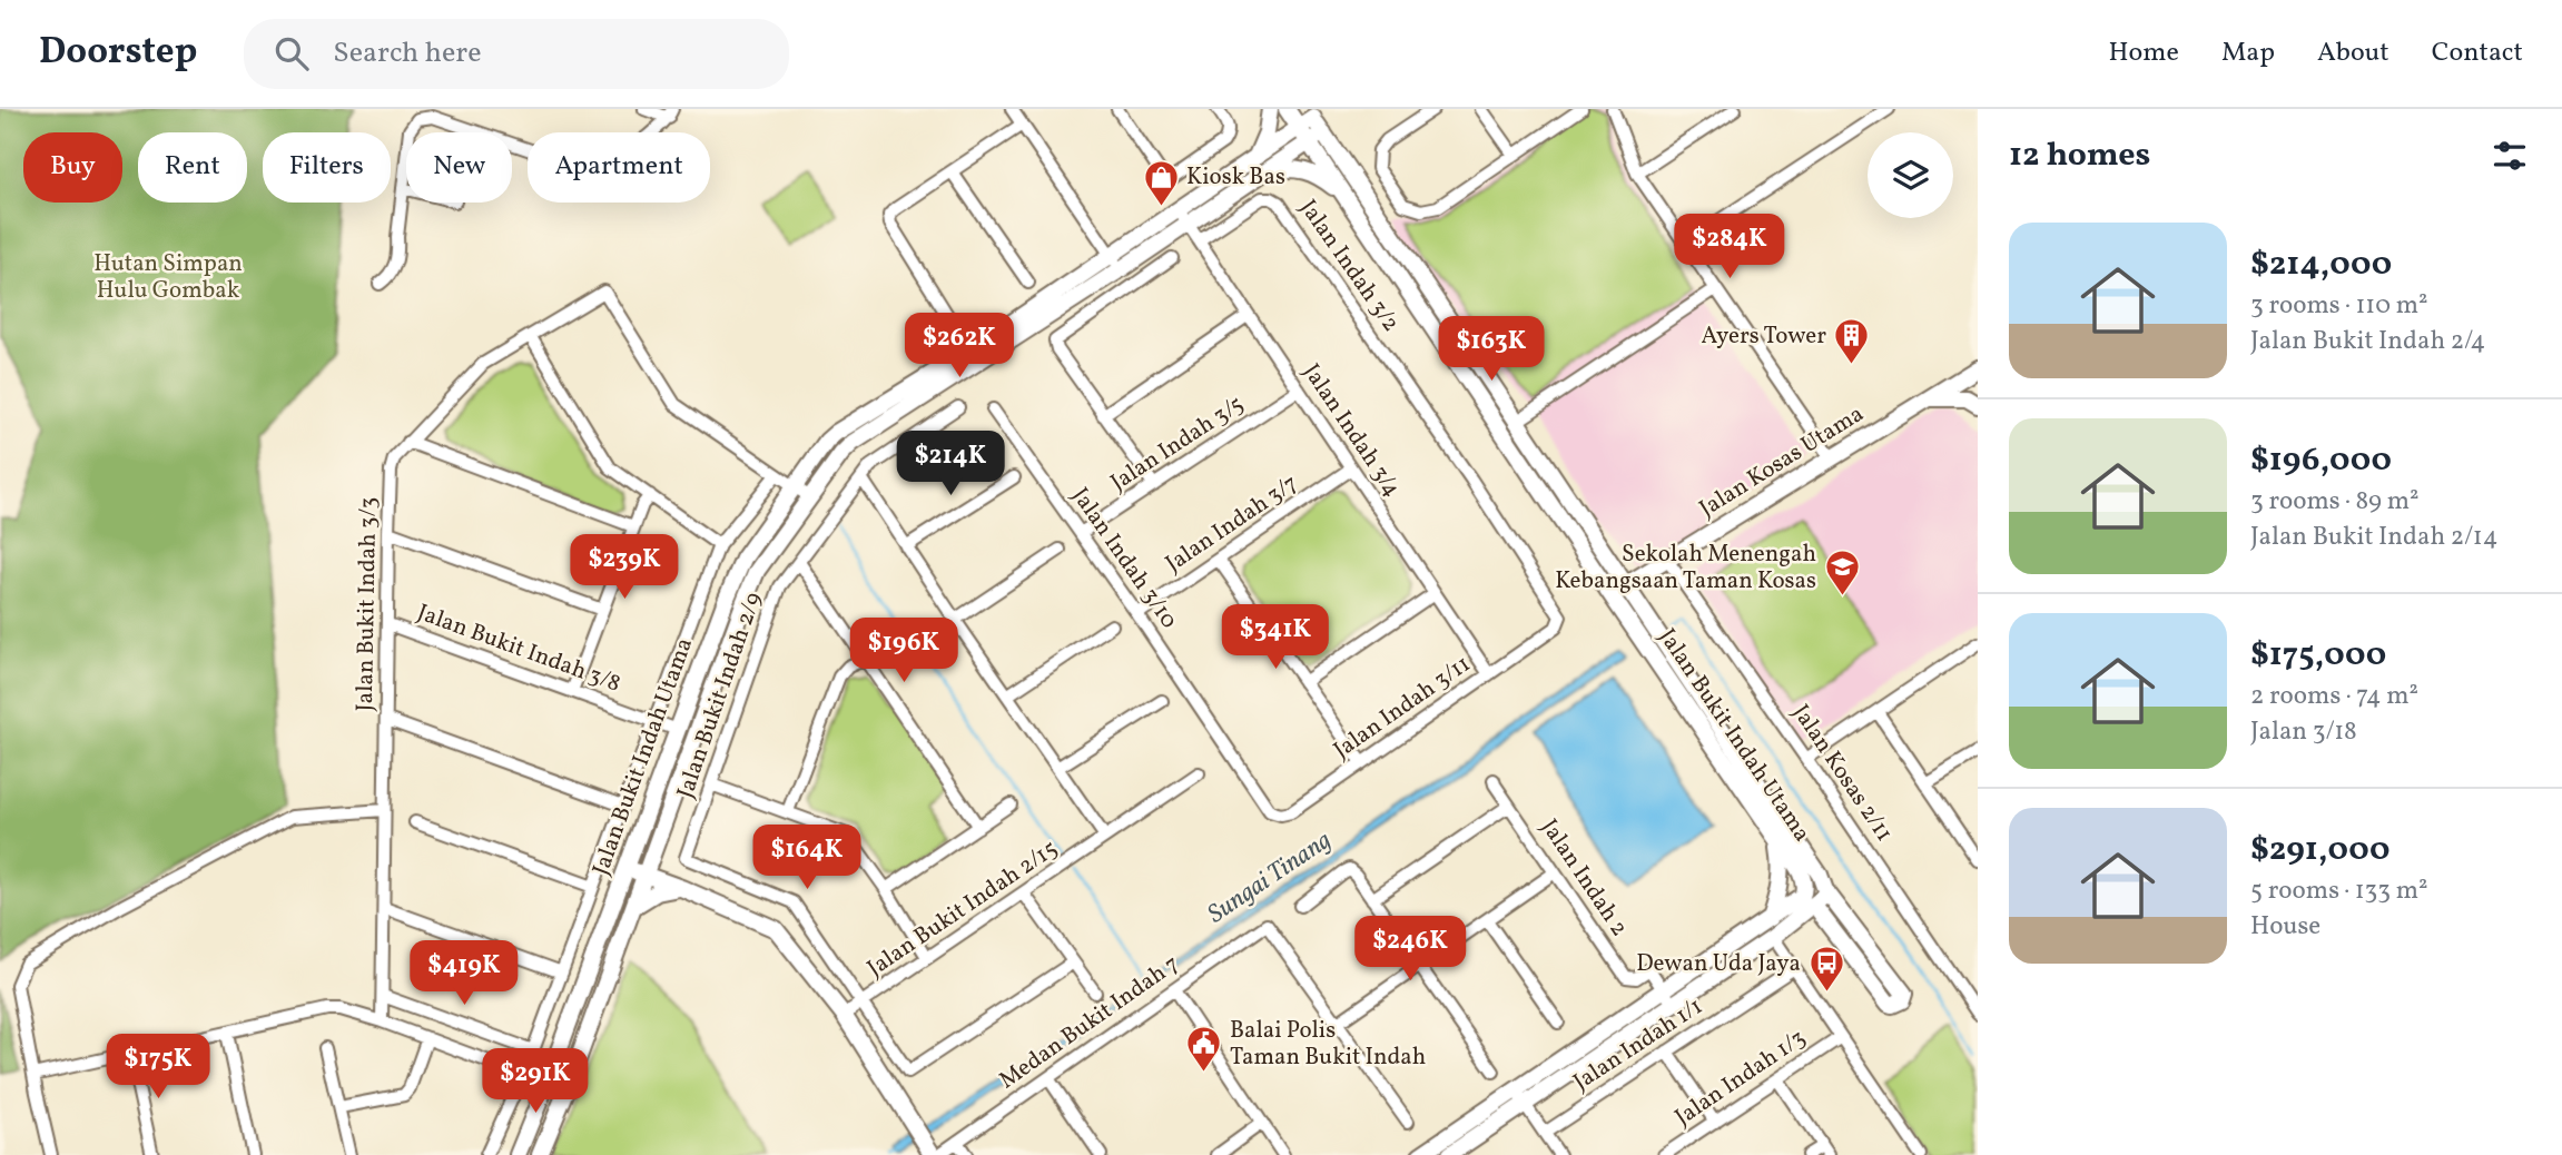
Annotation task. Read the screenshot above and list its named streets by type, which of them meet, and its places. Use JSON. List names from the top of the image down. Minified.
{"streets":{"street":["Jalan Indah 3/2","Jalan Indah 3/4","Jalan Indah 3/5","Jalan Kosas Utama","Jalan Indah 3/7","Jalan Indah 3/10","Jalan Bukit Indah 3/3","Jalan Bukit Indah 3/8","Jalan Bukit Indah 2/9","Jalan Indah 3/11","Jalan Bukit Indah Utama","Jalan Kosas 2/11","Jalan Indah 2","Jalan Bukit Indah 2/15","Medan Bukit Indah 7","Jalan Indah 1/1","Jalan Indah 1/3"]},"crossings":[["Jalan Indah 3/2","Jalan Indah 3/4"],["Jalan Indah 3/2","Jalan Indah 3/11"],["Jalan Indah 3/4","Jalan Indah 3/5"],["Jalan Indah 3/4","Jalan Indah 3/7"],["Jalan Indah 3/4","Jalan Indah 3/11"],["Jalan Indah 3/4","Jalan Bukit Indah Utama"],["Jalan Indah 3/5","Jalan Indah 3/10"],["Jalan Kosas Utama","Jalan Bukit Indah Utama"],["Jalan Kosas Utama","Jalan Kosas 2/11"],["Jalan Indah 3/7","Jalan Indah 3/10"],["Jalan Indah 3/10","Jalan Indah 3/11"],["Jalan Bukit Indah 3/3","Jalan Bukit Indah 3/8"],["Jalan Bukit Indah 3/8","Jalan Bukit Indah Utama"],["Jalan Bukit Indah 2/9","Jalan Bukit Indah 2/15"],["Jalan Bukit Indah Utama","Jalan Indah 2"]],"water":["Sungai Tinang"],"parks":["Hutan Simpan Hulu Gombak"],"places":{"shop":["Kiosk Bas"],"building":["Ayers Tower"],"school or university":["Sekolah Menengah Kebangsaan Taman Kosas"],"bus stop":["Dewan Uda Jaya"],"public building":["Balai Polis Taman Bukit Indah"]},"page":{"header":"Doorstep","search":"Search here","nav":["Home","Map","About","Contact"],"heading":"12 homes","chip":["Buy","Rent","Filters","New","Apartment"],"list":[{"name":"$214,000","note":"3 rooms · 110 m² · Jalan Bukit Indah 2/4"},{"name":"$196,000","note":"3 rooms · 89 m² · Jalan Bukit Indah 2/14"},{"name":"$175,000","note":"2 rooms · 74 m² · Jalan 3/18"},{"name":"$291,000","note":"5 rooms · 133 m² · House"}],"price":["$284K","$262K","$163K","$214K","$239K","$341K","$196K","$164K","$246K","$419K","$175K","$291K"]}}
